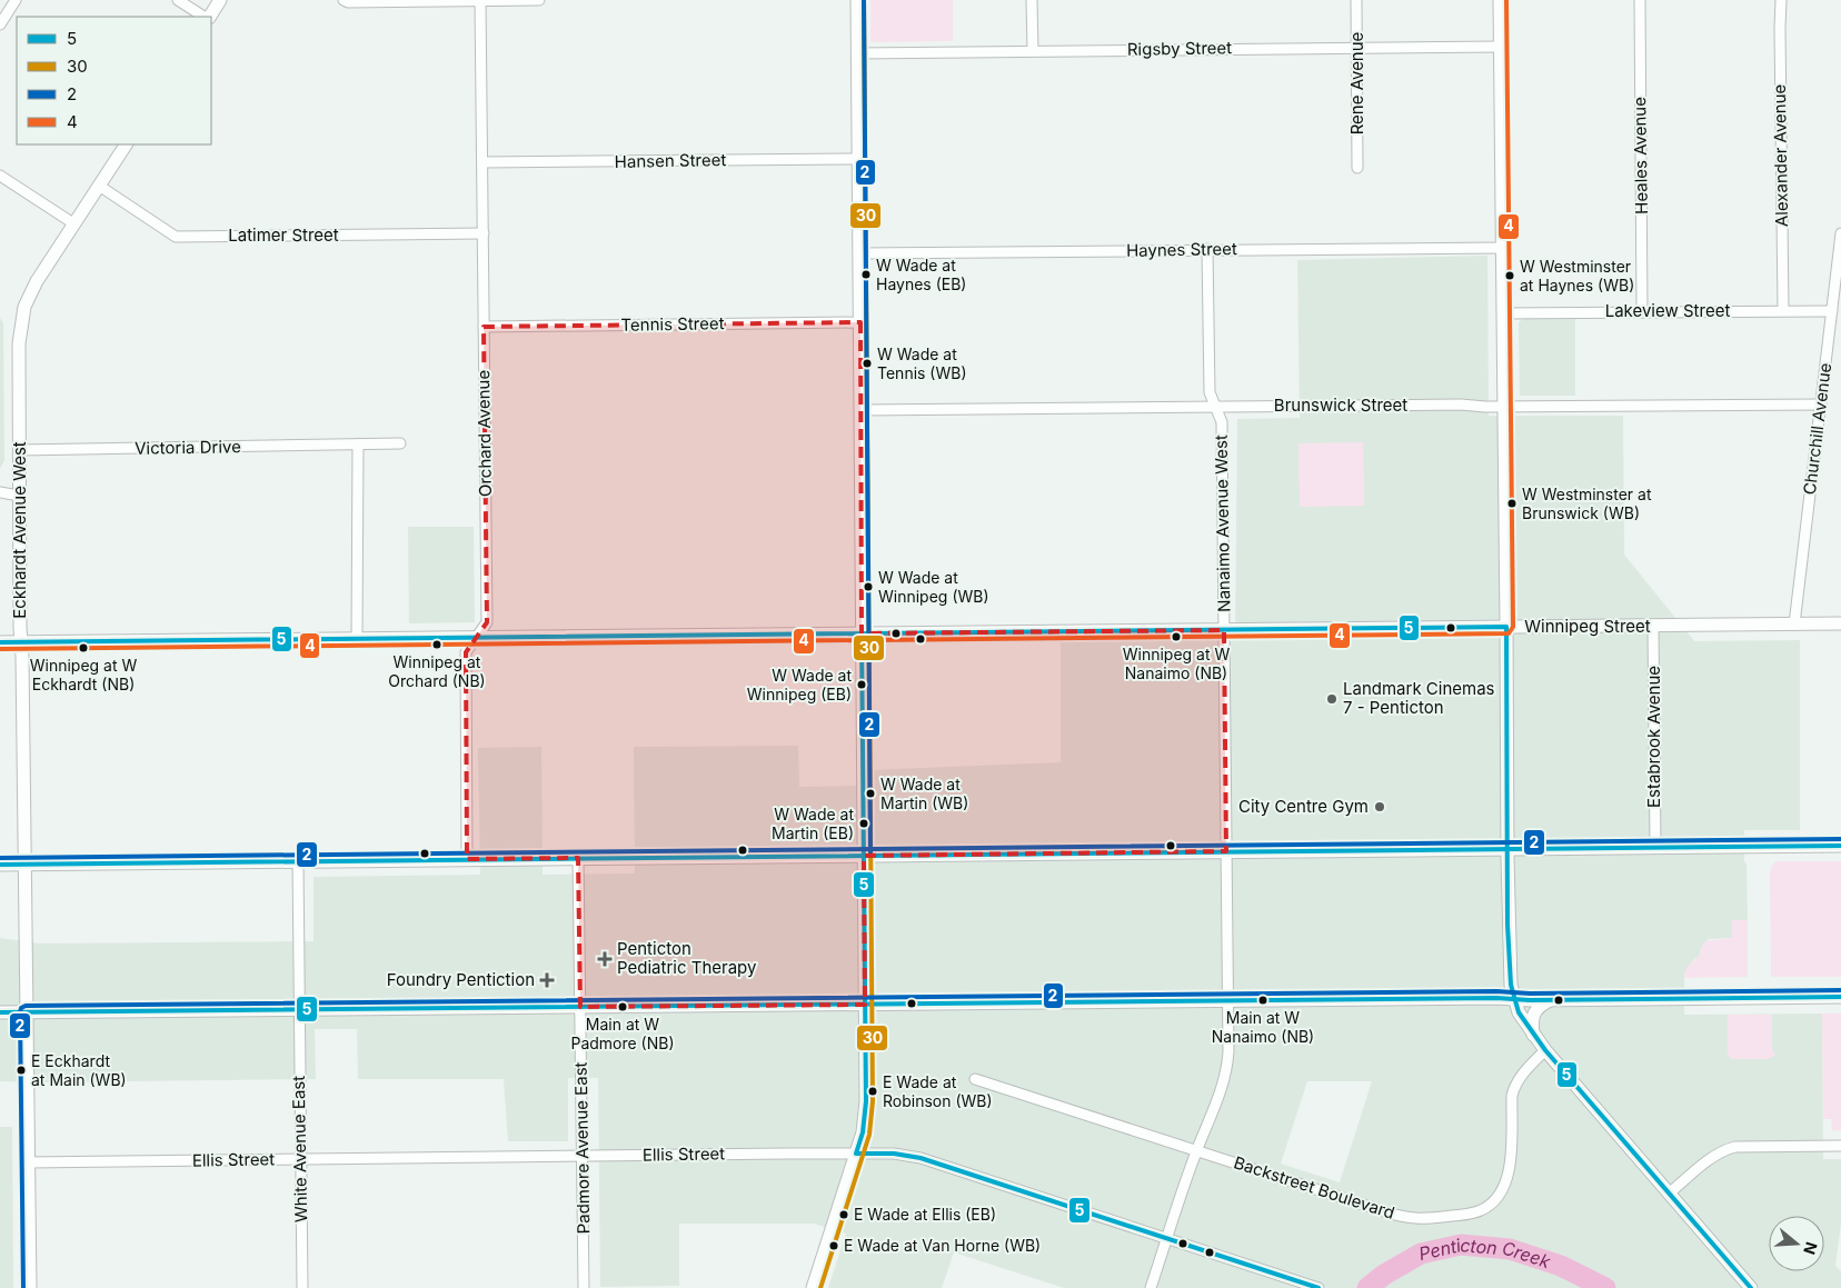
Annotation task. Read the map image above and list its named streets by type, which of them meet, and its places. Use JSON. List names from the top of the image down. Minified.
{"streets":{"main road":["Eckhardt Avenue West","Winnipeg Street"],"street":["Rigsby Street","Rene Avenue","Heales Avenue","Alexander Avenue","Hansen Street","Latimer Street","Haynes Street","Lakeview Street","Tennis Street","Brunswick Street","Churchill Avenue","Orchard Avenue","Victoria Drive","Nanaimo Avenue West","Estabrook Avenue","Padmore Avenue East","White Avenue East","Ellis Street","Backstreet Boulevard"]},"crossings":[["Rigsby Street","Rene Avenue"],["Heales Avenue","Lakeview Street"],["Alexander Avenue","Lakeview Street"],["Hansen Street","Orchard Avenue"],["Latimer Street","Orchard Avenue"],["Latimer Street","Eckhardt Avenue West"],["Haynes Street","Nanaimo Avenue West"],["Lakeview Street","Churchill Avenue"],["Tennis Street","Orchard Avenue"],["Brunswick Street","Churchill Avenue"],["Brunswick Street","Nanaimo Avenue West"],["Churchill Avenue","Winnipeg Street"],["Orchard Avenue","Winnipeg Street"],["Victoria Drive","Eckhardt Avenue West"],["Nanaimo Avenue West","Winnipeg Street"],["Nanaimo Avenue West","Ellis Street"],["Nanaimo Avenue West","Backstreet Boulevard"],["Eckhardt Avenue West","Winnipeg Street"],["Eckhardt Avenue West","Ellis Street"],["Winnipeg Street","Estabrook Avenue"],["Padmore Avenue East","Ellis Street"],["White Avenue East","Ellis Street"]],"water":["Penticton Creek"],"places":{"other":["W Wade at Haynes (EB)","W Westminster at Haynes (WB)","W Wade at Tennis (WB)","W Westminster at Brunswick (WB)","W Wade at Winnipeg (WB)","Winnipeg at W Nanaimo (NB)","Winnipeg at Orchard (NB)","Winnipeg at W Eckhardt (NB)","W Wade at Winnipeg (EB)","Landmark Cinemas 7 - Penticton","W Wade at Martin (WB)","City Centre Gym","W Wade at Martin (EB)","Main at W Nanaimo (NB)","Main at W Padmore (NB)","E Eckhardt at Main (WB)","E Wade at Robinson (WB)","E Wade at Ellis (EB)","E Wade at Van Horne (WB)"],"health":["Penticton Pediatric Therapy","Foundry Pentiction"]},"lines":["transit line 30","transit line 2","transit line 4","transit line 5"],"legend":["5","30","2","4"],"north":"right"}
